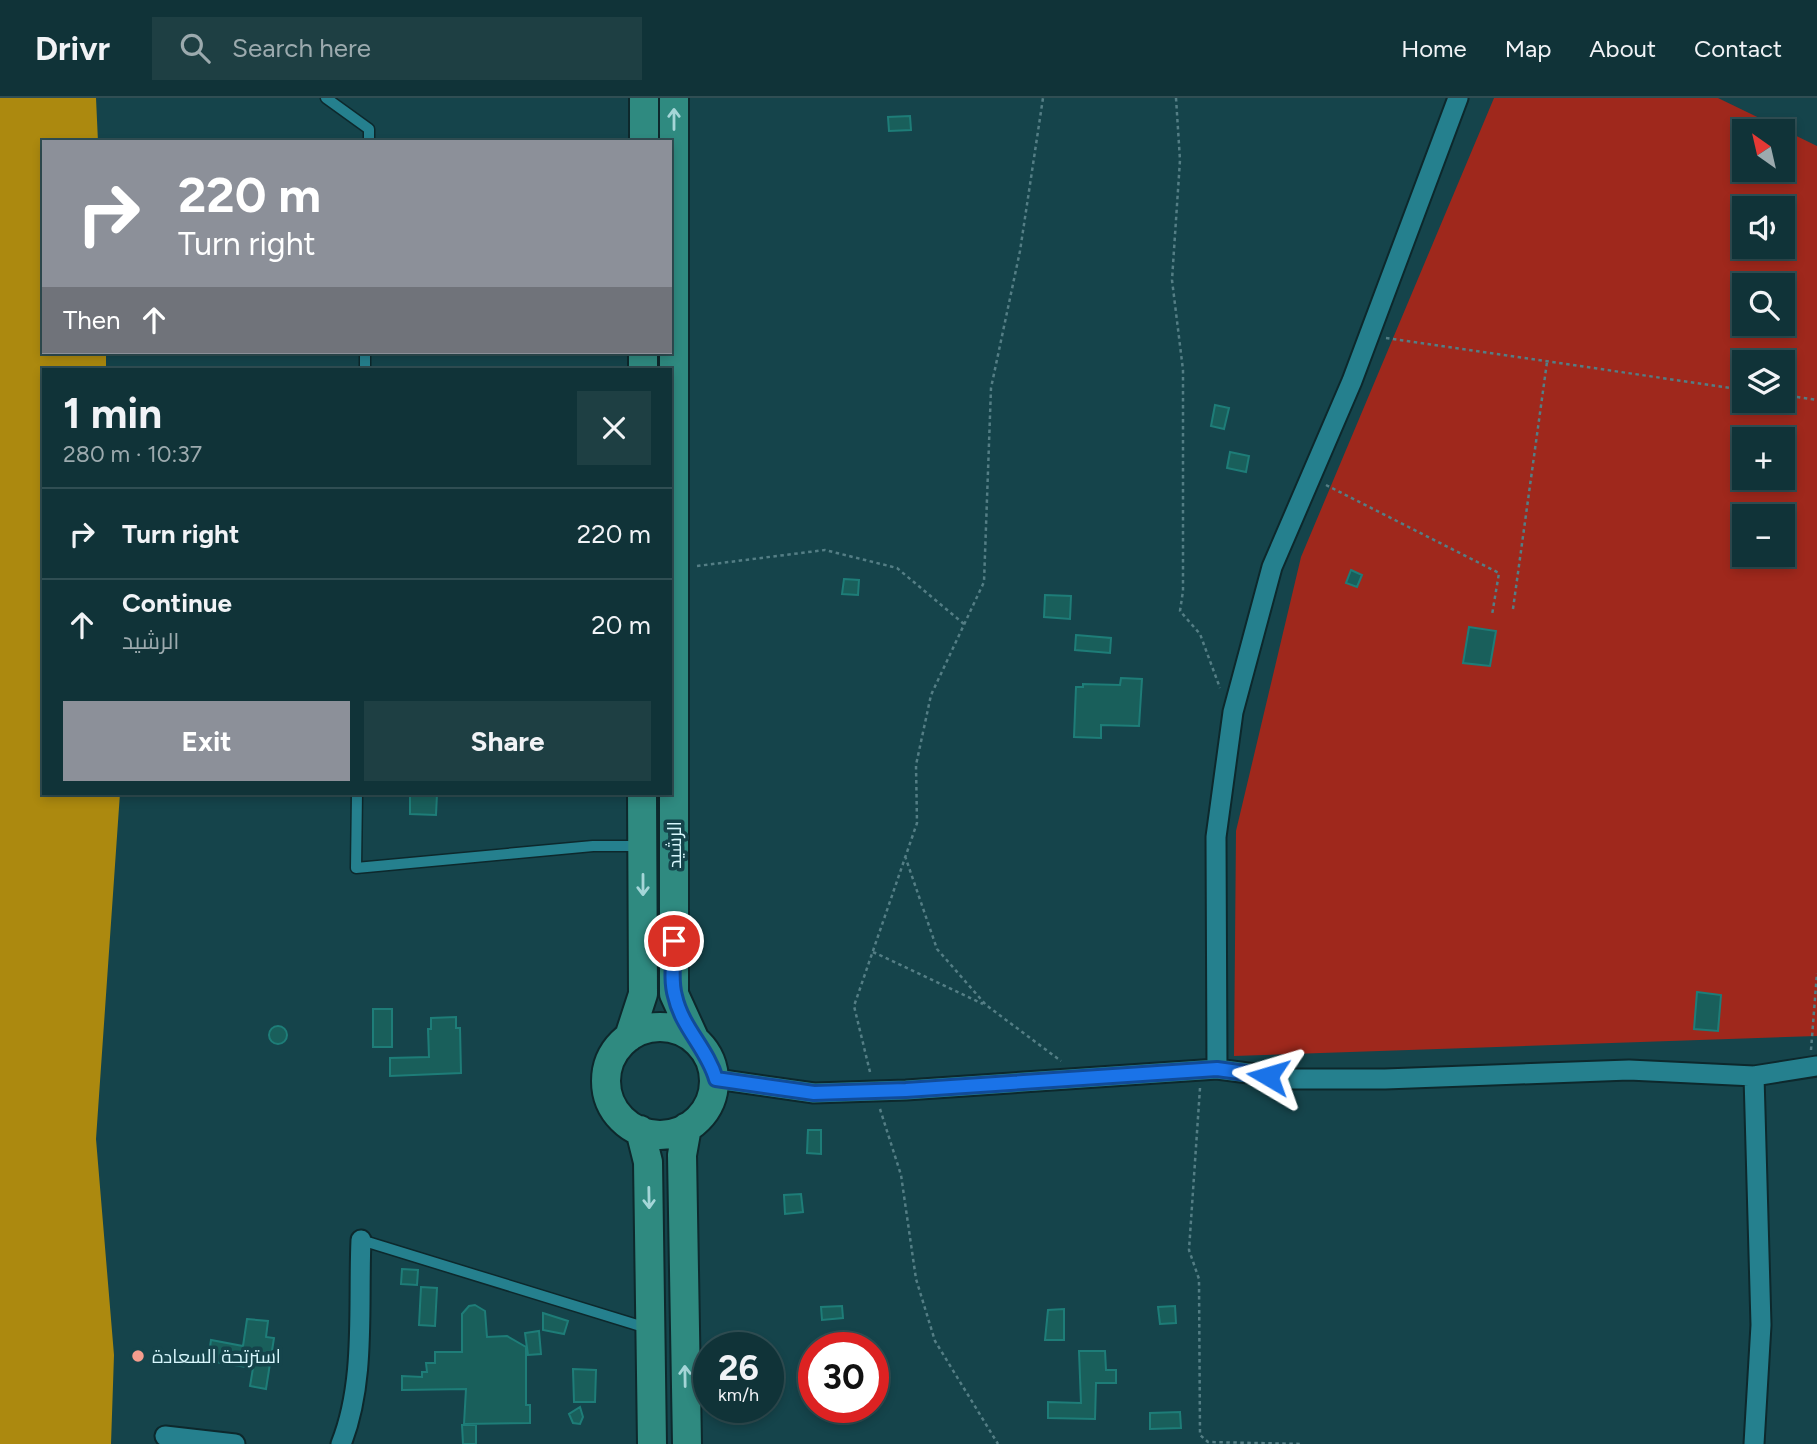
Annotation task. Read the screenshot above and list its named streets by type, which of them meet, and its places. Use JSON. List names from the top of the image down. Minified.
{"streets":{"street":["الرشيد"]},"places":["استرتحة السعادة"],"north":"top left","page":{"header":"Drivr","search":"Search here","nav":["Home","Map","About","Contact"],"map_buttons":["+","−"],"turn":["220 m","Turn right"],"then":"Then","heading":["1 min","280 m · 10:37"],"list":[{"name":"Turn right","value":"220 m"},{"name":"Continue","note":"الرشيد","value":"20 m"}],"buttons":["Exit","Share"],"speed":"26 km/h","limit":"30"}}
